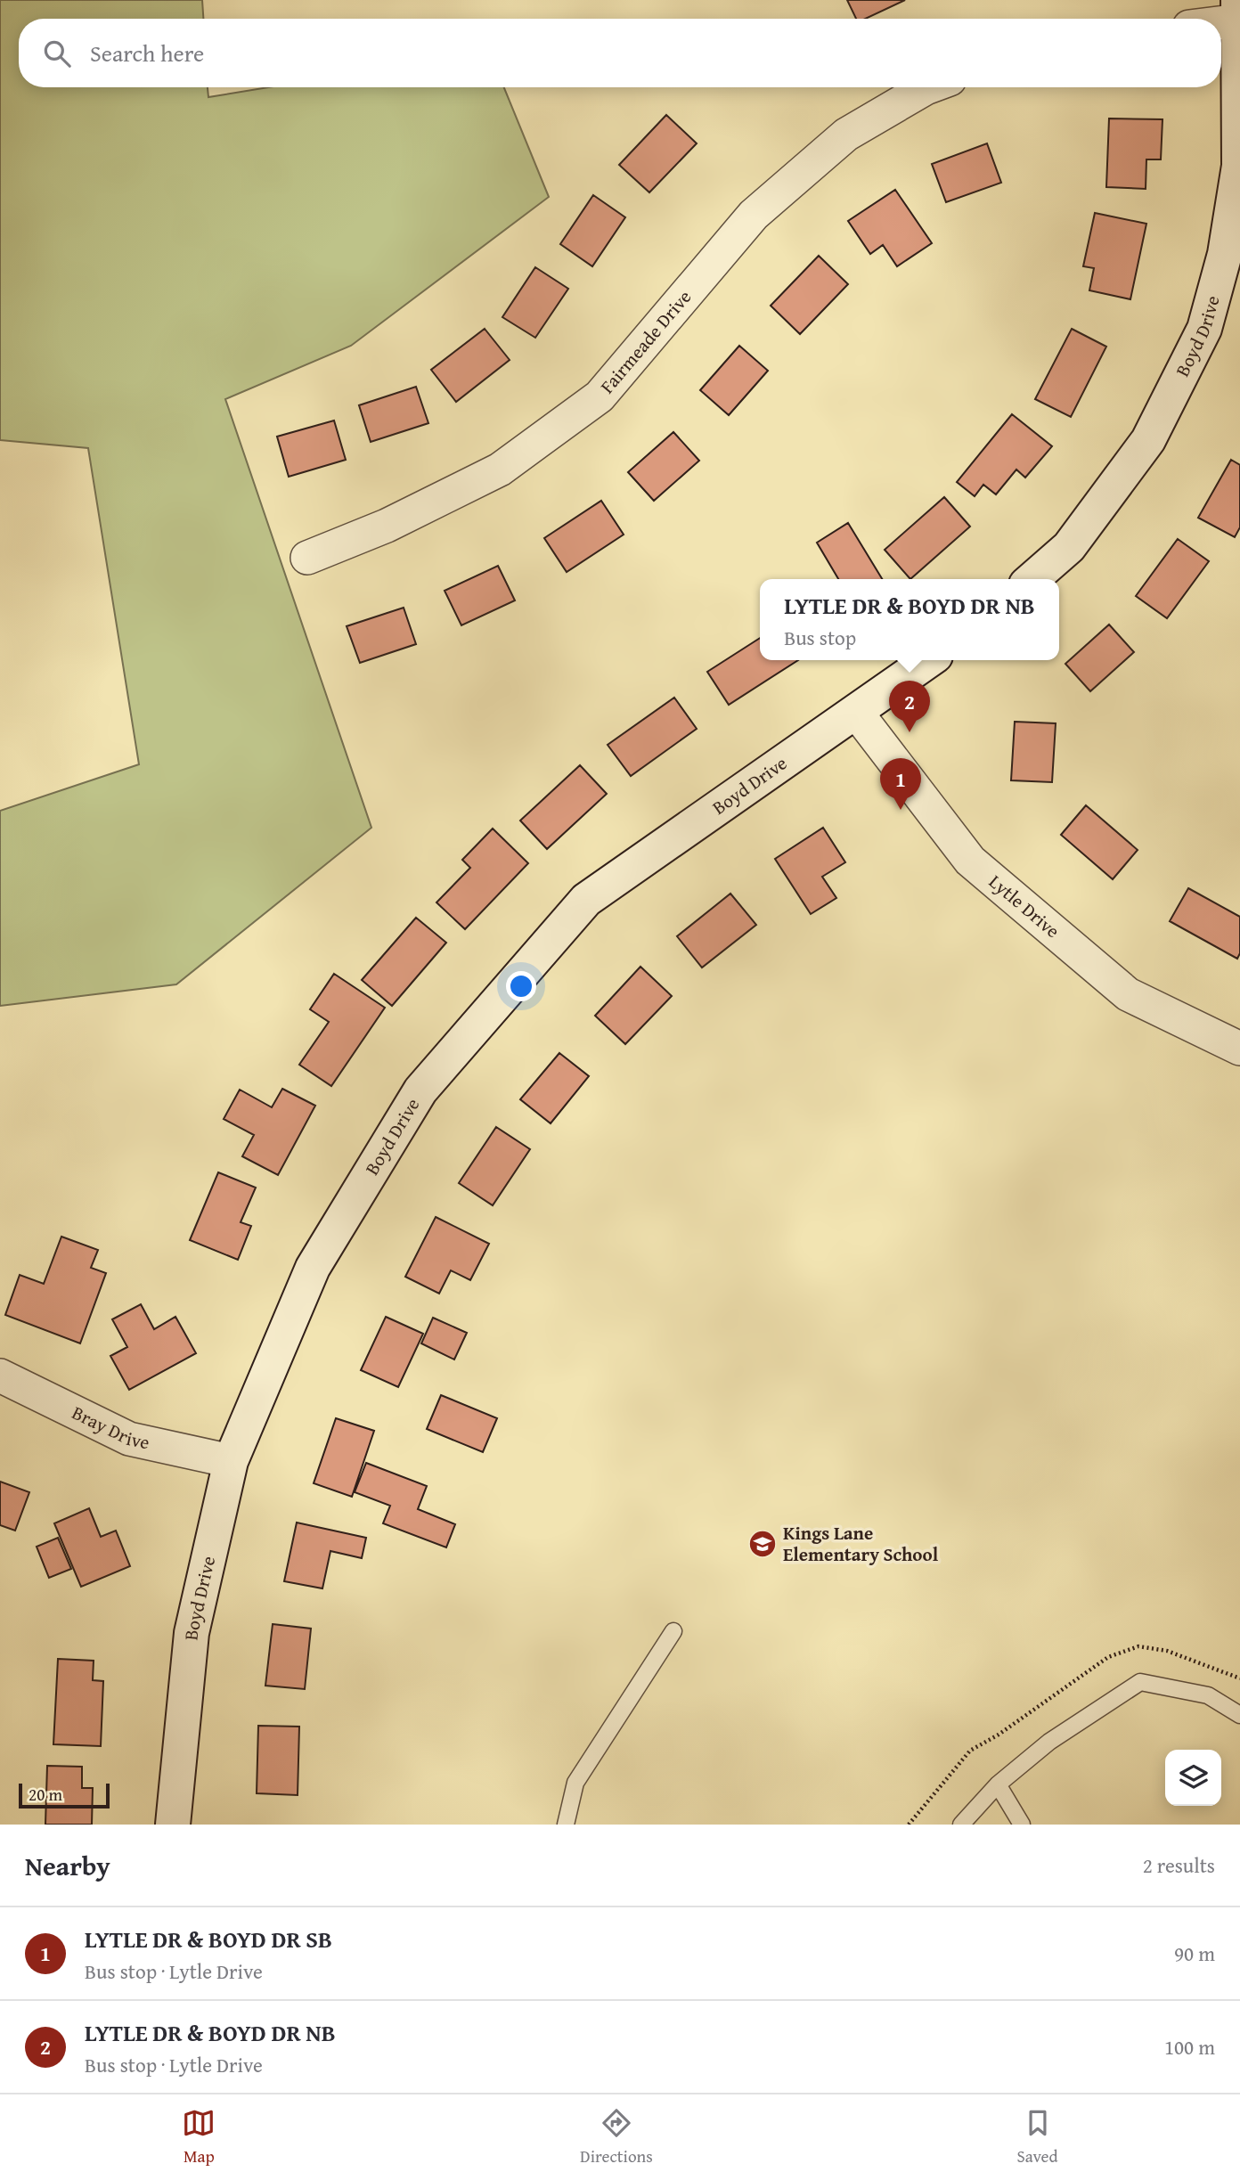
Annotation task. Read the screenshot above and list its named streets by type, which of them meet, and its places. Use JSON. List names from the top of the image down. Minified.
{"streets":{"street":["Boyd Drive","Fairmeade Drive","Lytle Drive","Bray Drive"]},"crossings":[["Boyd Drive","Lytle Drive"],["Boyd Drive","Bray Drive"]],"places":{"school or university":["Kings Lane Elementary School"]},"scale_bar":"20 m","page":{"search":"Search here","popup":["LYTLE DR & BOYD DR NB","Bus stop"],"pins":["2","1"],"scale":"20 m","heading":["Nearby","2 results"],"list":[{"mark":"1","name":"LYTLE DR & BOYD DR SB","note":"Bus stop · Lytle Drive","value":"90 m"},{"mark":"2","name":"LYTLE DR & BOYD DR NB","note":"Bus stop · Lytle Drive","value":"100 m"}],"nav":["Map","Directions","Saved"]}}
